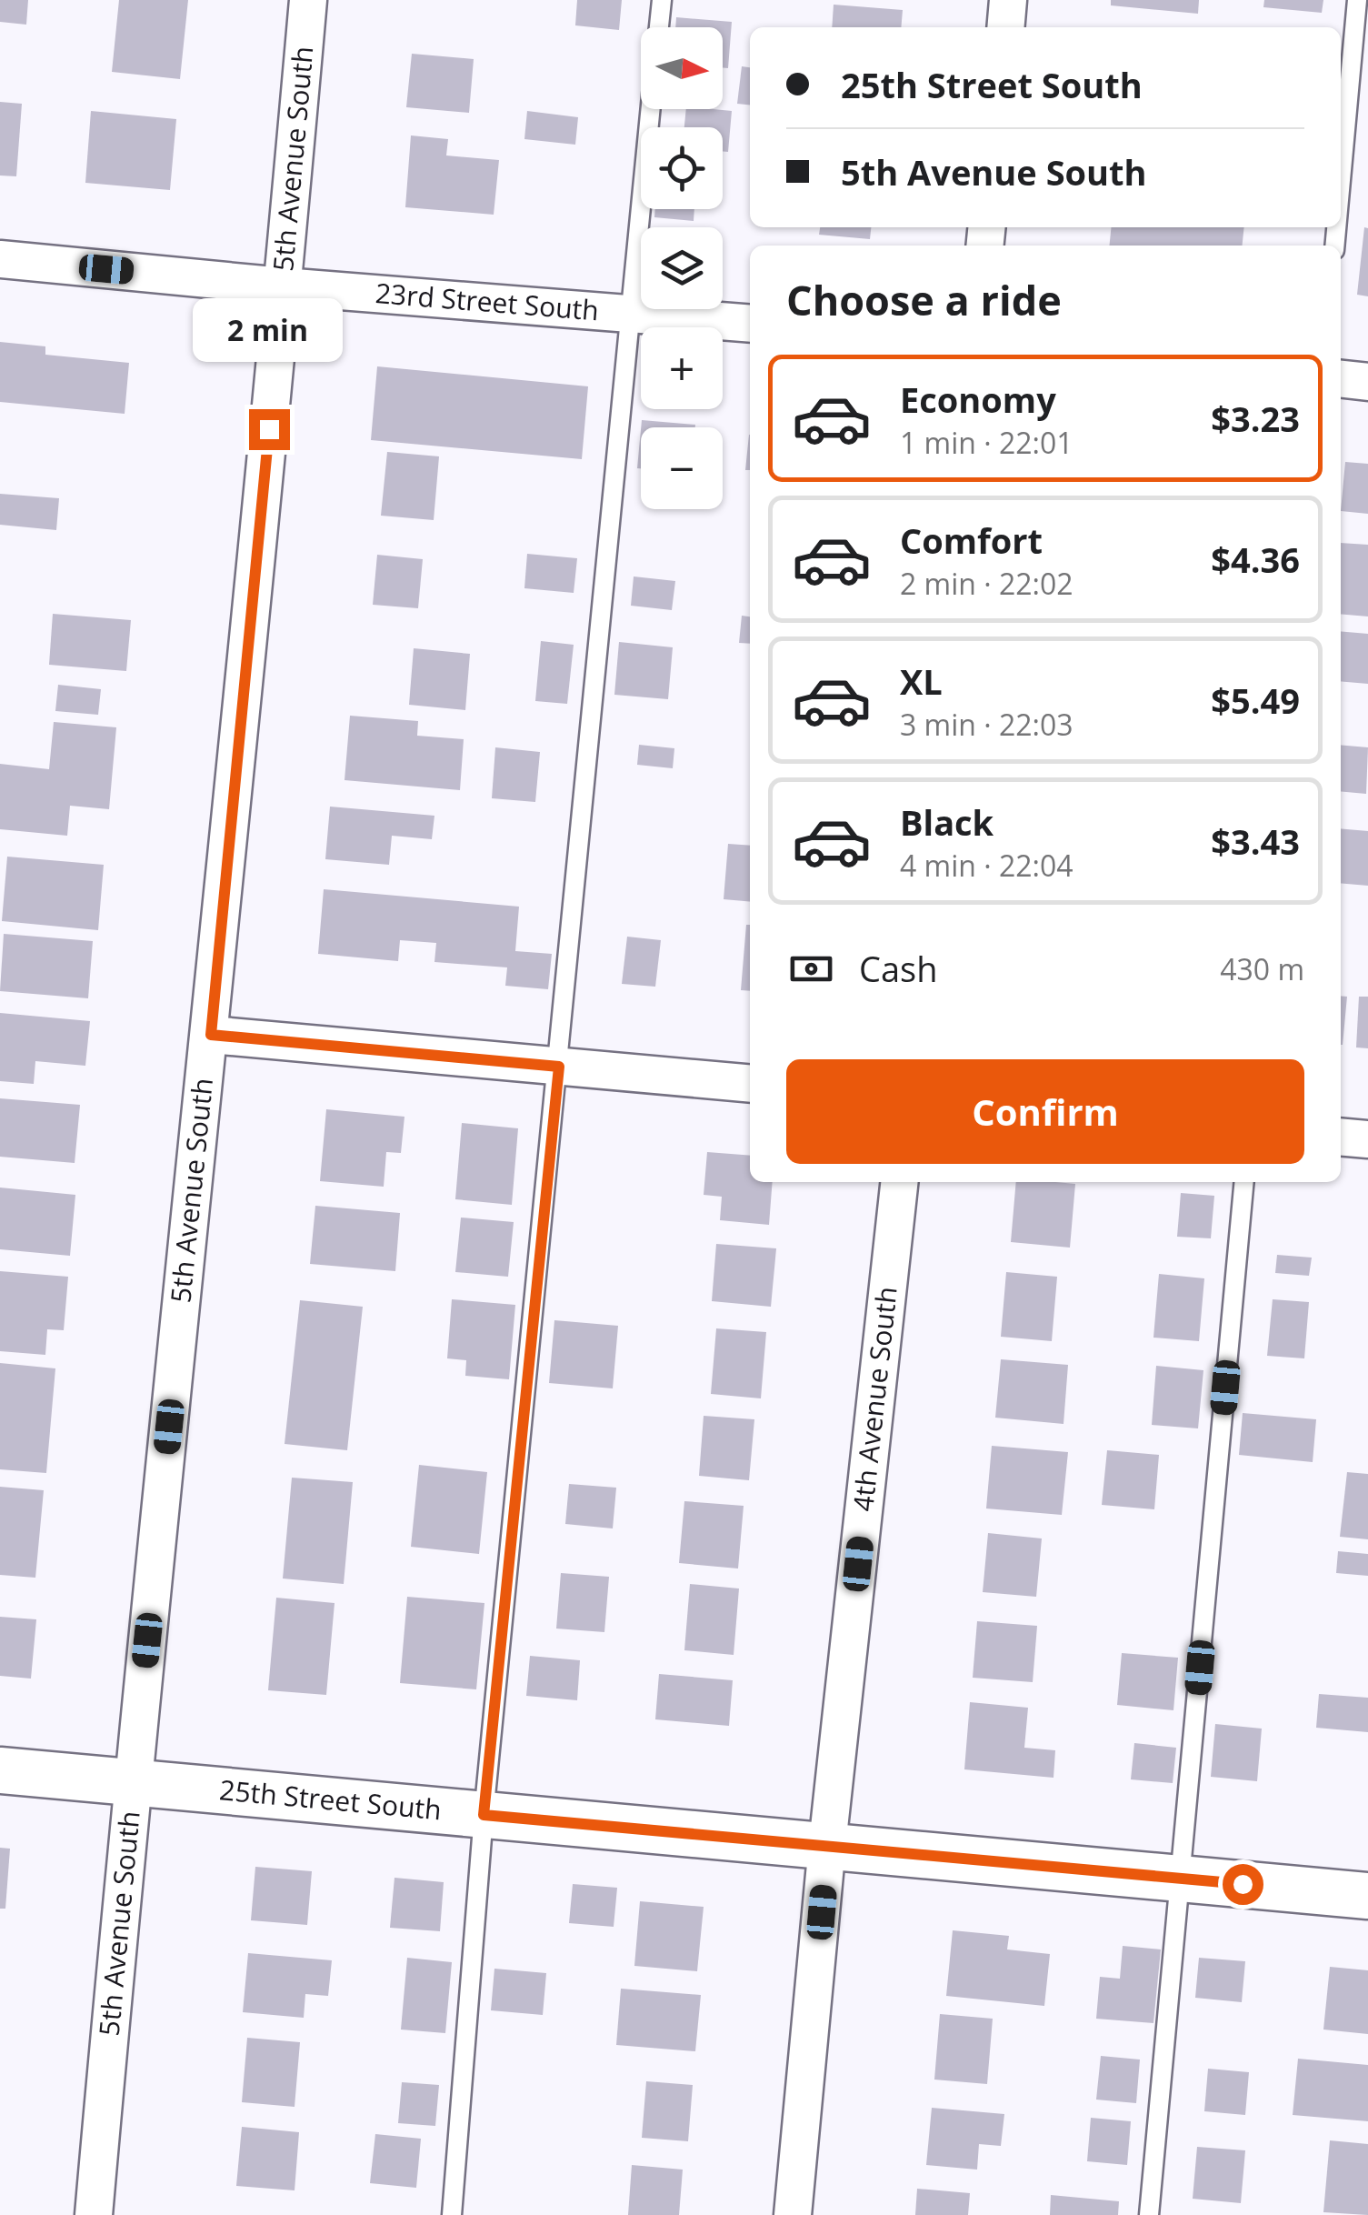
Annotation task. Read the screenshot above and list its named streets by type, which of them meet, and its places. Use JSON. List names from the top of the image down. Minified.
{"streets":{"street":["5th Avenue South","23rd Street South","4th Avenue South","25th Street South"]},"crossings":[["5th Avenue South","23rd Street South"],["5th Avenue South","25th Street South"],["4th Avenue South","25th Street South"]],"north":"right","page":{"map_buttons":["+","−"],"banner":["25th Street South","5th Avenue South"],"heading":"Choose a ride","bubble":"2 min","list":[{"name":"Economy","note":"1 min · 22:01","value":"$3.23"},{"name":"Comfort","note":"2 min · 22:02","value":"$4.36"},{"name":"XL","note":"3 min · 22:03","value":"$5.49"},{"name":"Black","note":"4 min · 22:04","value":"$3.43"}],"pay":["Cash","430 m"],"buttons":"Confirm"}}
